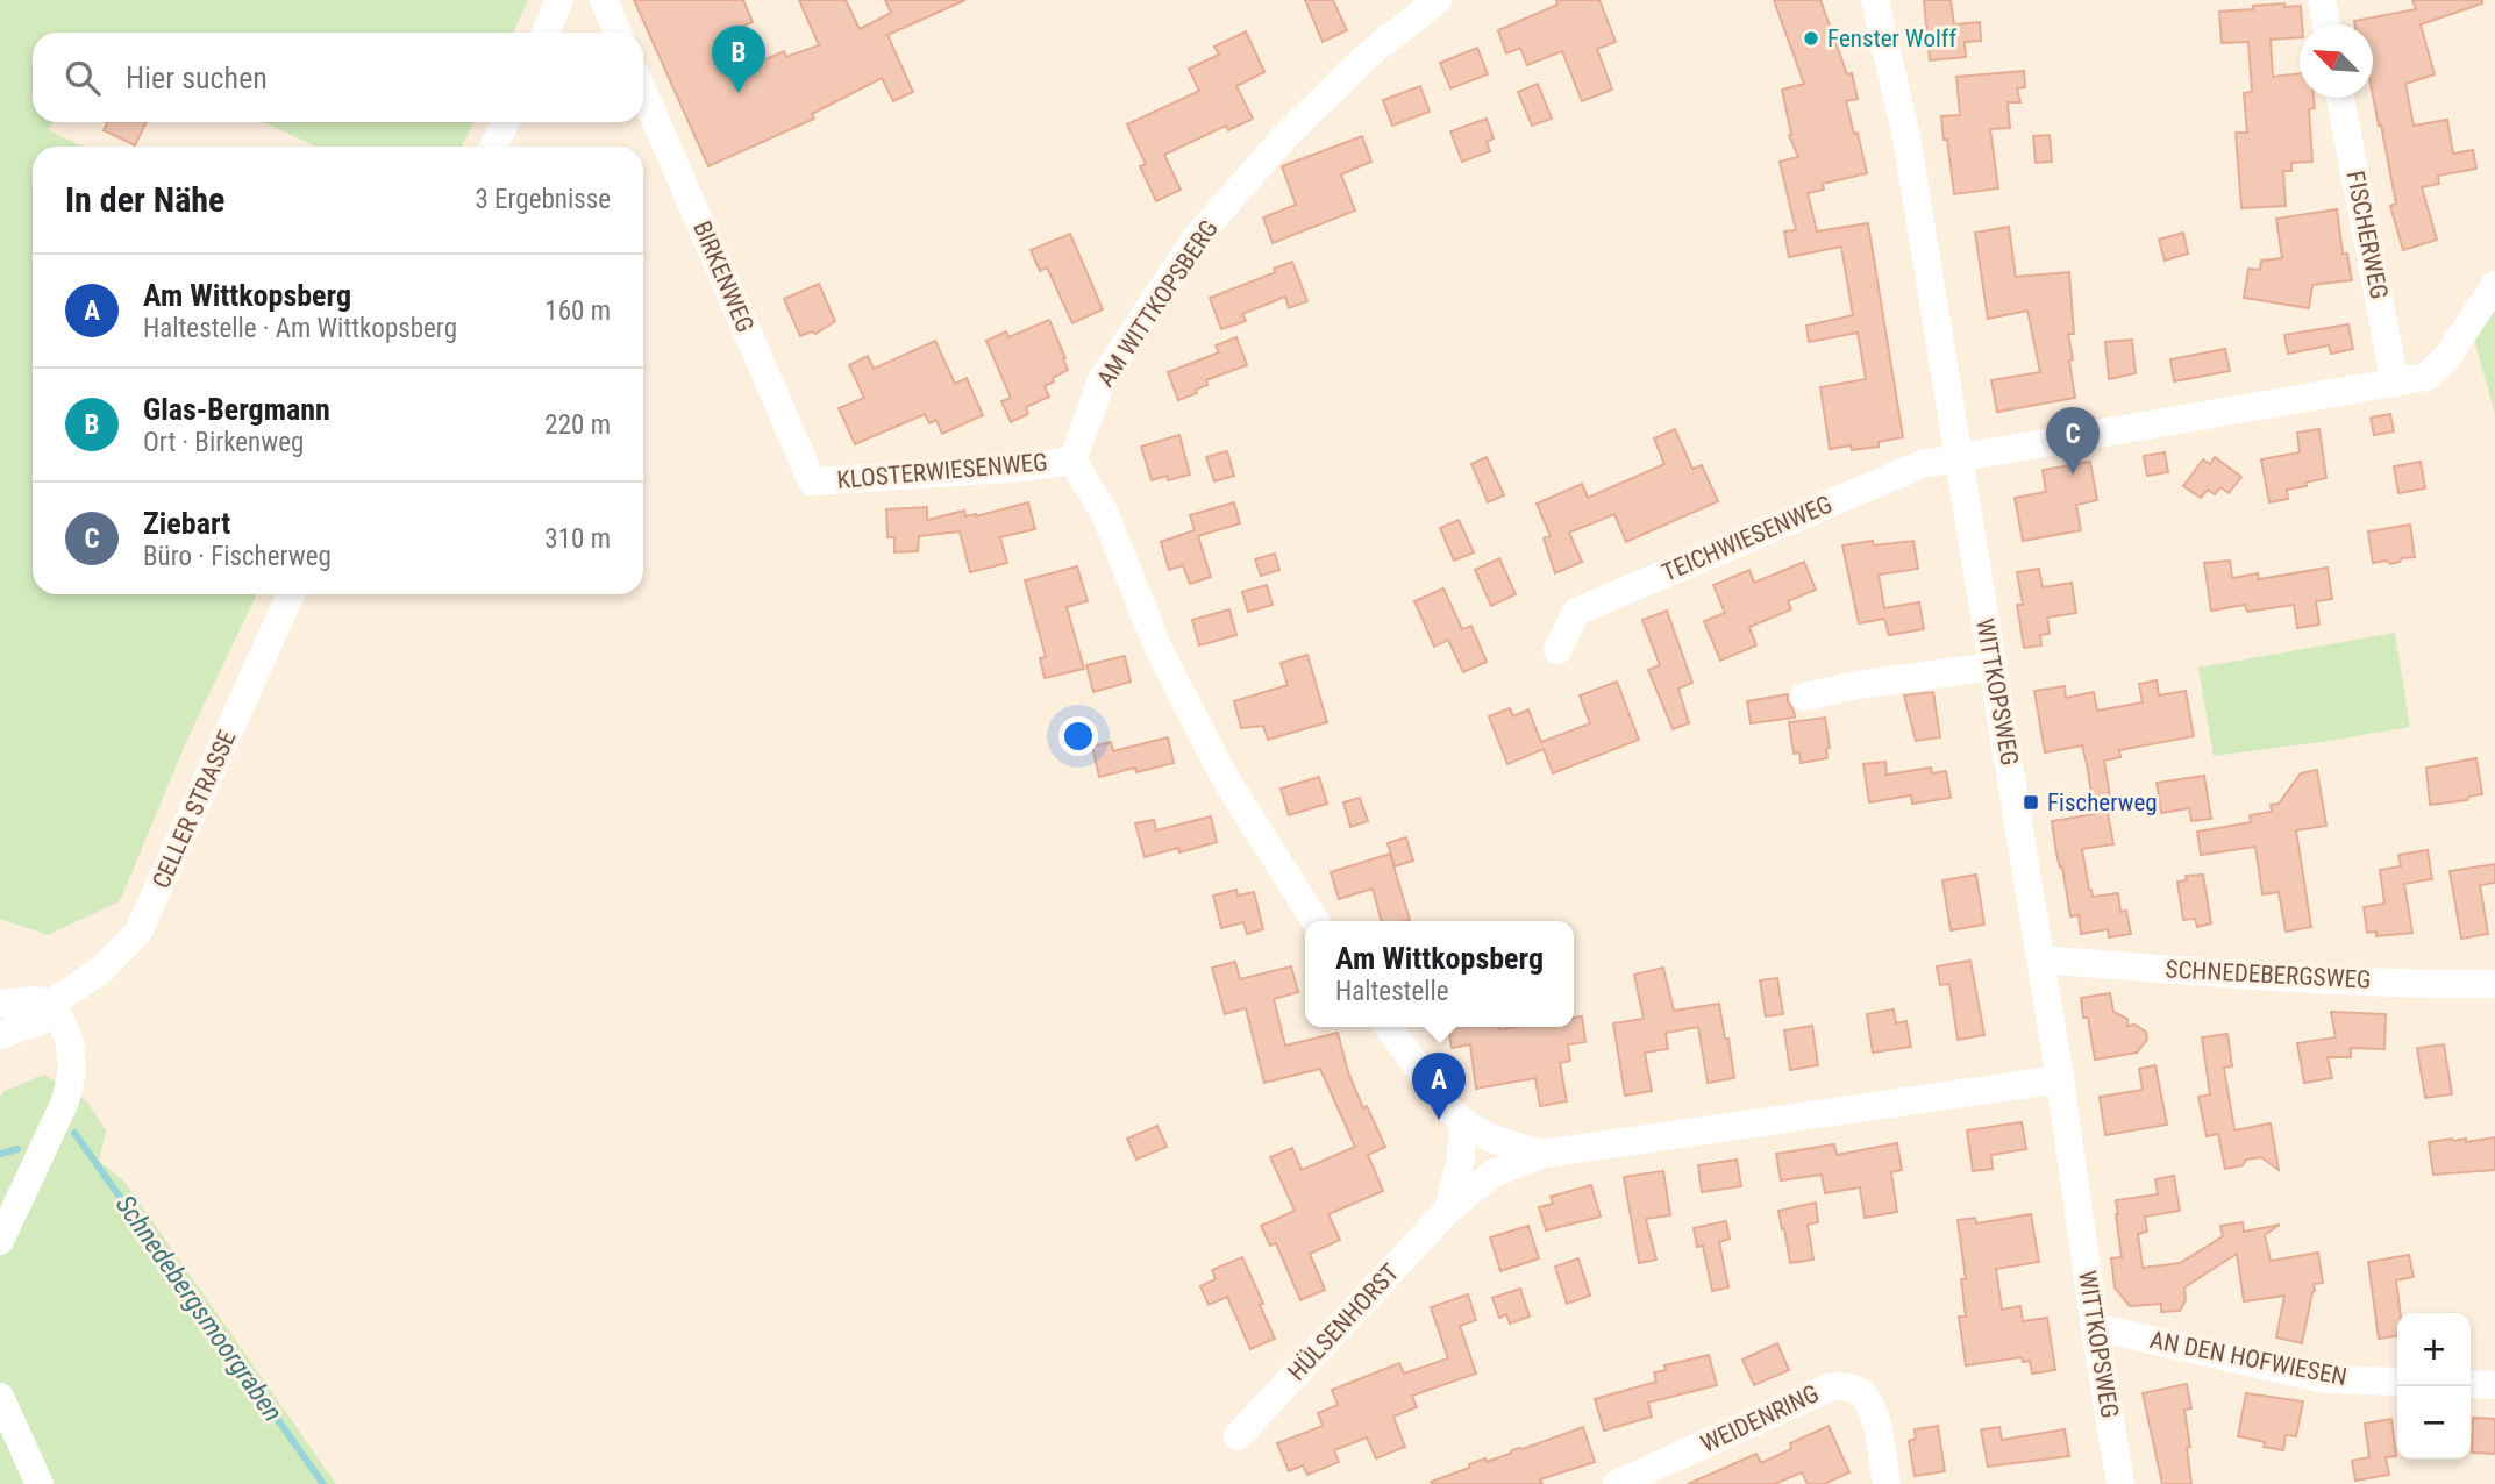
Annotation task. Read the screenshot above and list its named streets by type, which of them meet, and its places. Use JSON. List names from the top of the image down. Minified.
{"streets":{"street":["FISCHERWEG","BIRKENWEG","AM WITTKOPSBERG","KLOSTERWIESENWEG","TEICHWIESENWEG","WITTKOPSWEG","CELLER STRASSE","SCHNEDEBERGSWEG","HÜLSENHORST","AN DEN HOFWIESEN","WEIDENRING"]},"crossings":[["BIRKENWEG","KLOSTERWIESENWEG"],["AM WITTKOPSBERG","KLOSTERWIESENWEG"],["TEICHWIESENWEG","WITTKOPSWEG"],["WITTKOPSWEG","SCHNEDEBERGSWEG"],["WITTKOPSWEG","AN DEN HOFWIESEN"]],"water":["Schnedebergsmoorgraben"],"places":{"other":["Fenster Wolff"],"transit":["Fischerweg"]},"north":"top left","page":{"pins":["B","C","A"],"search":"Hier suchen","heading":["In der Nähe","3 Ergebnisse"],"list":[{"mark":"A","name":"Am Wittkopsberg","note":"Haltestelle · Am Wittkopsberg","value":"160 m"},{"mark":"B","name":"Glas-Bergmann","note":"Ort · Birkenweg","value":"220 m"},{"mark":"C","name":"Ziebart","note":"Büro · Fischerweg","value":"310 m"}],"popup":["Am Wittkopsberg","Haltestelle"],"map_buttons":["+","−"]}}
